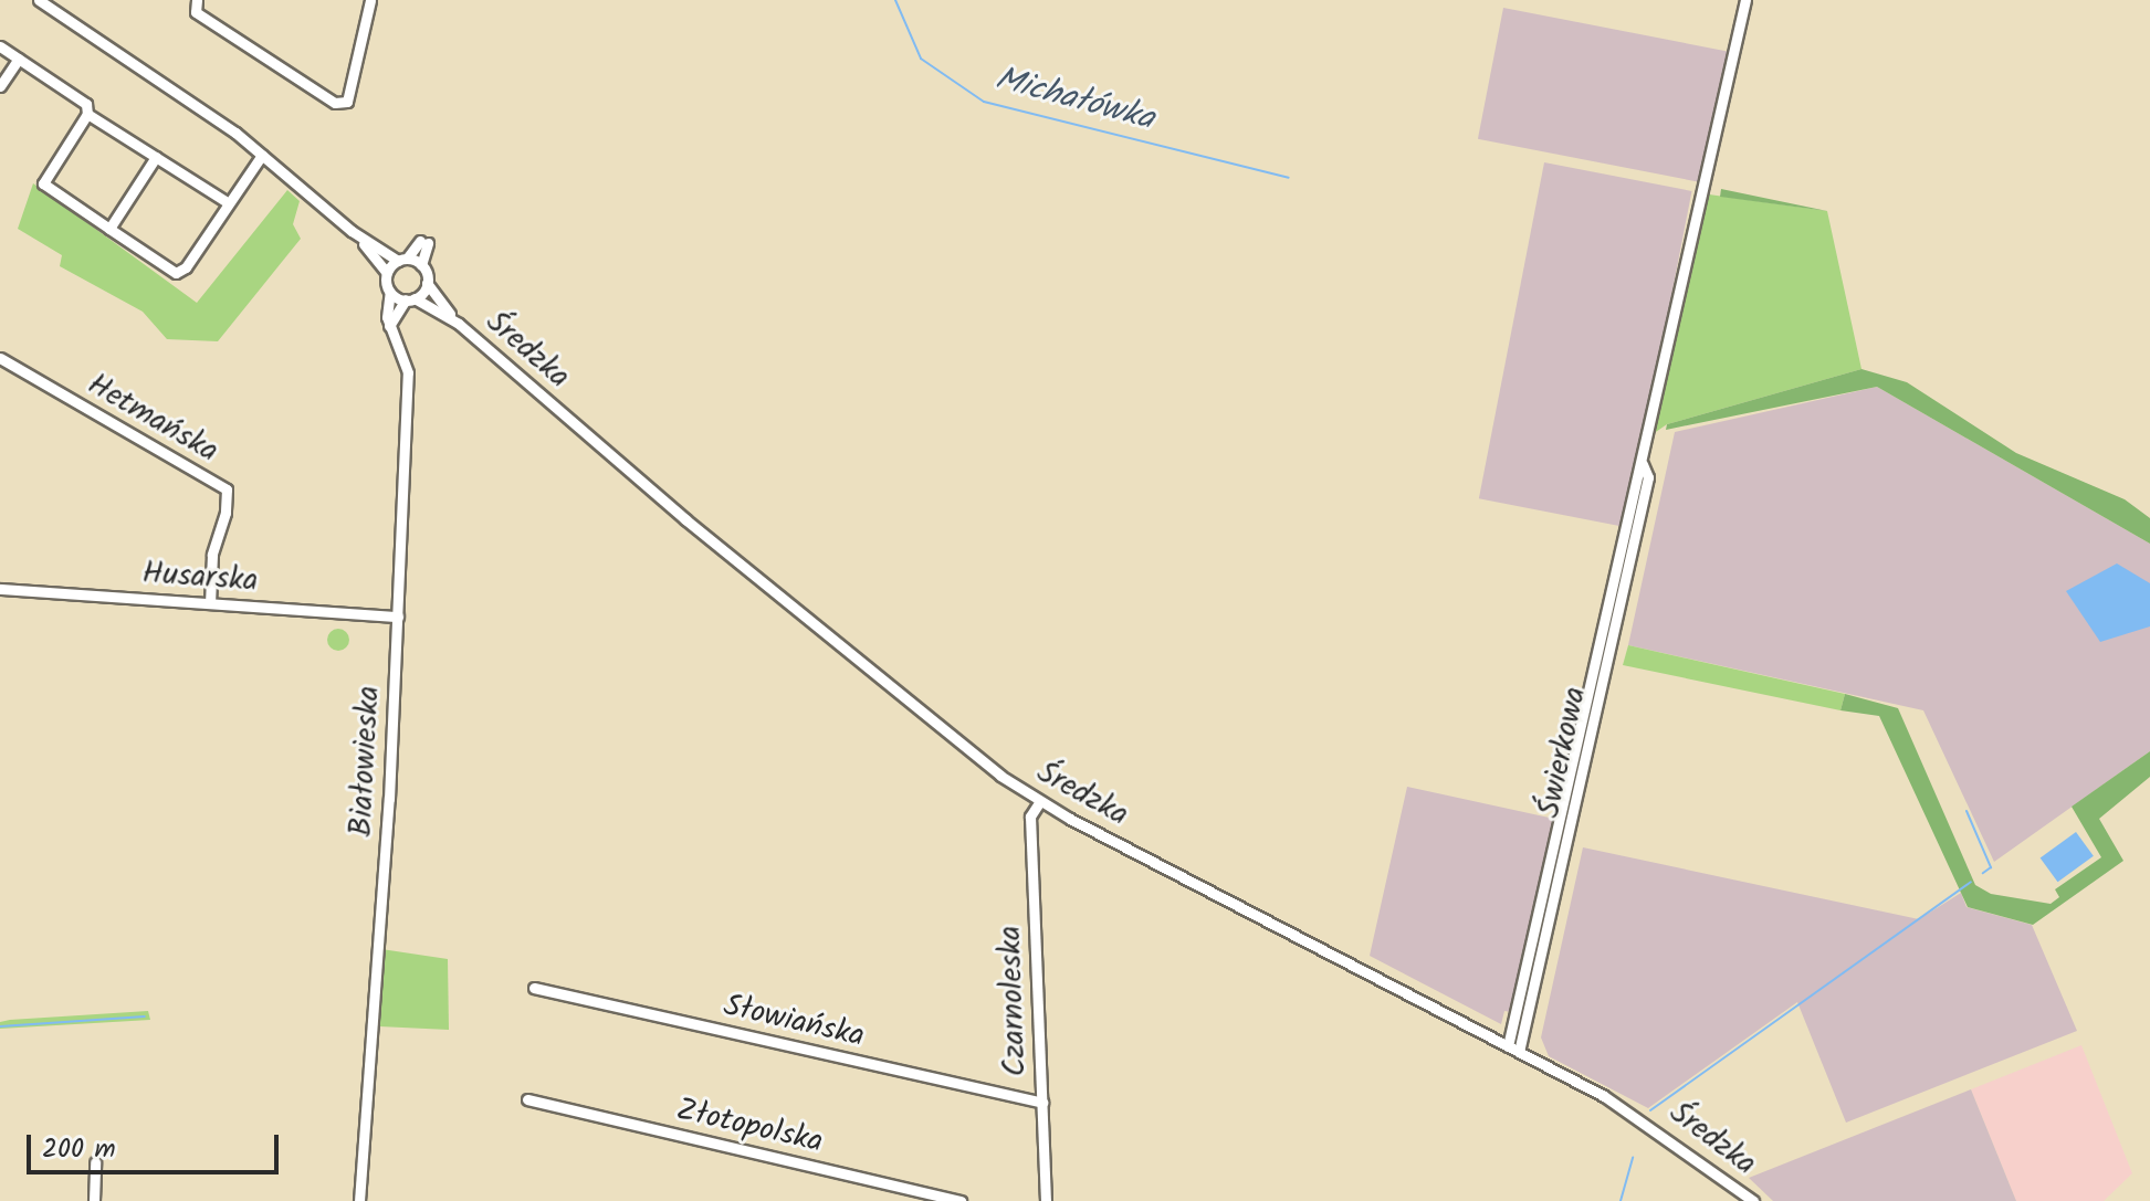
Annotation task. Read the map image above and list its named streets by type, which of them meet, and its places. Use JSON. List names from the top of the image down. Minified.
{"streets":{"street":["Średzka","Hetmańska","Husarska","Świerkowa","Białowieska","Czarnoleska","Słowiańska","Złotopolska"]},"crossings":[["Średzka","Świerkowa"],["Średzka","Białowieska"],["Średzka","Czarnoleska"],["Hetmańska","Husarska"],["Husarska","Białowieska"],["Czarnoleska","Słowiańska"]],"water":["Michałówka"],"scale_bar":"200 m"}
